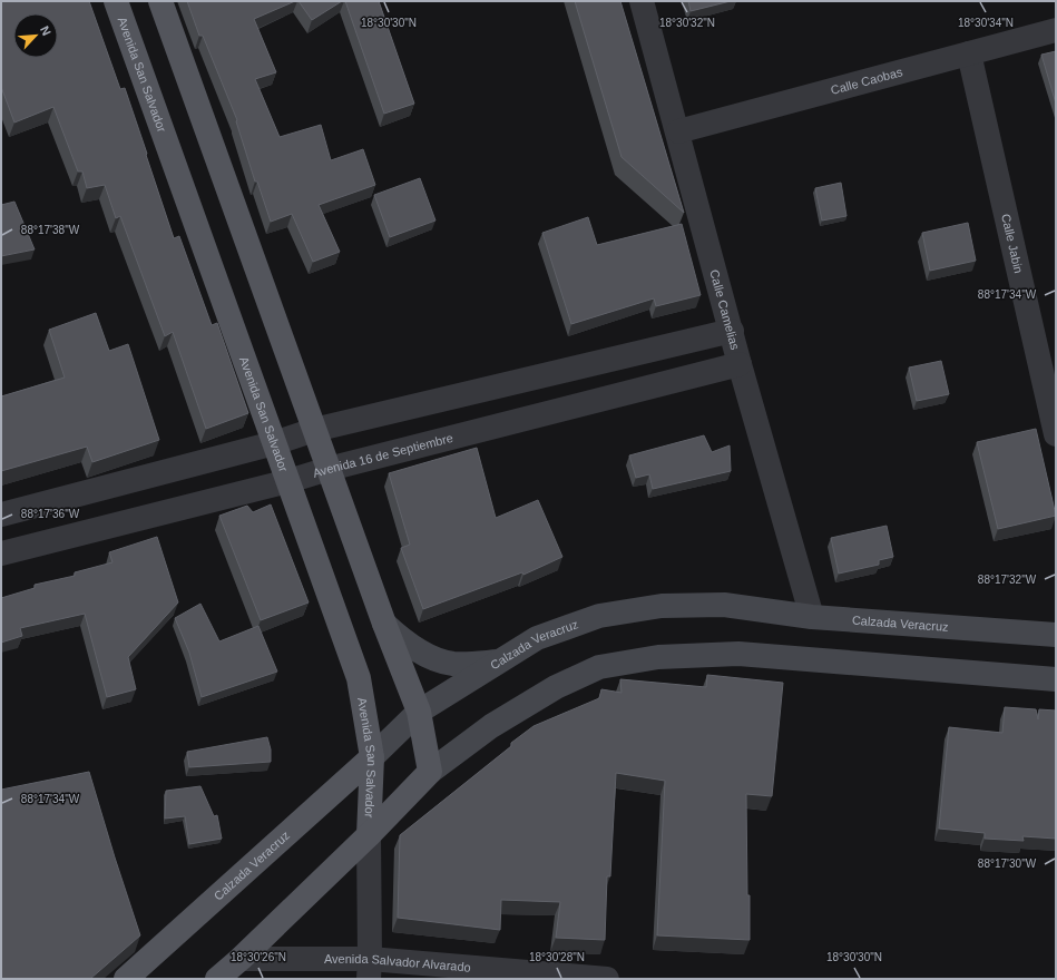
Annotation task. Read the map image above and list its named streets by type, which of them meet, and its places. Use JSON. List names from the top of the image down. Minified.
{"streets":{"main road":["Avenida San Salvador","Calzada Veracruz"],"street":["Calle Caobas","Calle Jabin","Calle Camelias","Avenida 16 de Septiembre","Avenida Salvador Alvarado"]},"crossings":[["Avenida San Salvador","Avenida 16 de Septiembre"],["Avenida San Salvador","Calzada Veracruz"],["Calle Caobas","Calle Jabin"],["Calle Caobas","Calle Camelias"],["Calle Camelias","Avenida 16 de Septiembre"],["Calle Camelias","Calzada Veracruz"]],"north":"top right","coordinates":["18°30'34\"N","18°30'30\"N","18°30'32\"N","88°17'38\"W","88°17'34\"W","88°17'36\"W","88°17'32\"W","88°17'30\"W","18°30'26\"N","18°30'28\"N"]}
